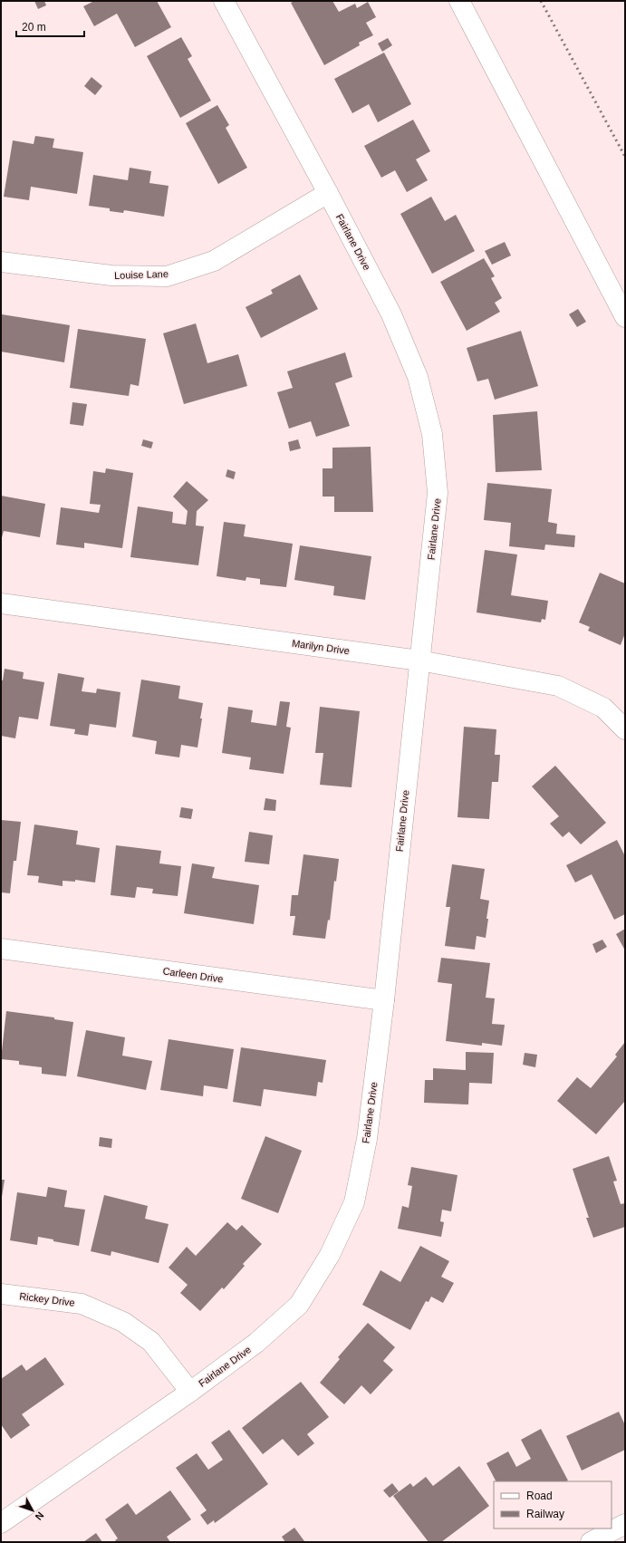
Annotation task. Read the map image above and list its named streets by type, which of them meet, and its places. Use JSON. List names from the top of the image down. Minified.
{"streets":{"street":["Fairlane Drive","Louise Lane","Marilyn Drive","Carleen Drive","Rickey Drive"]},"crossings":[["Fairlane Drive","Louise Lane"],["Fairlane Drive","Marilyn Drive"],["Fairlane Drive","Carleen Drive"],["Fairlane Drive","Rickey Drive"]],"legend":["Road","Railway"],"scale_bar":"20 m","north":"bottom right"}
